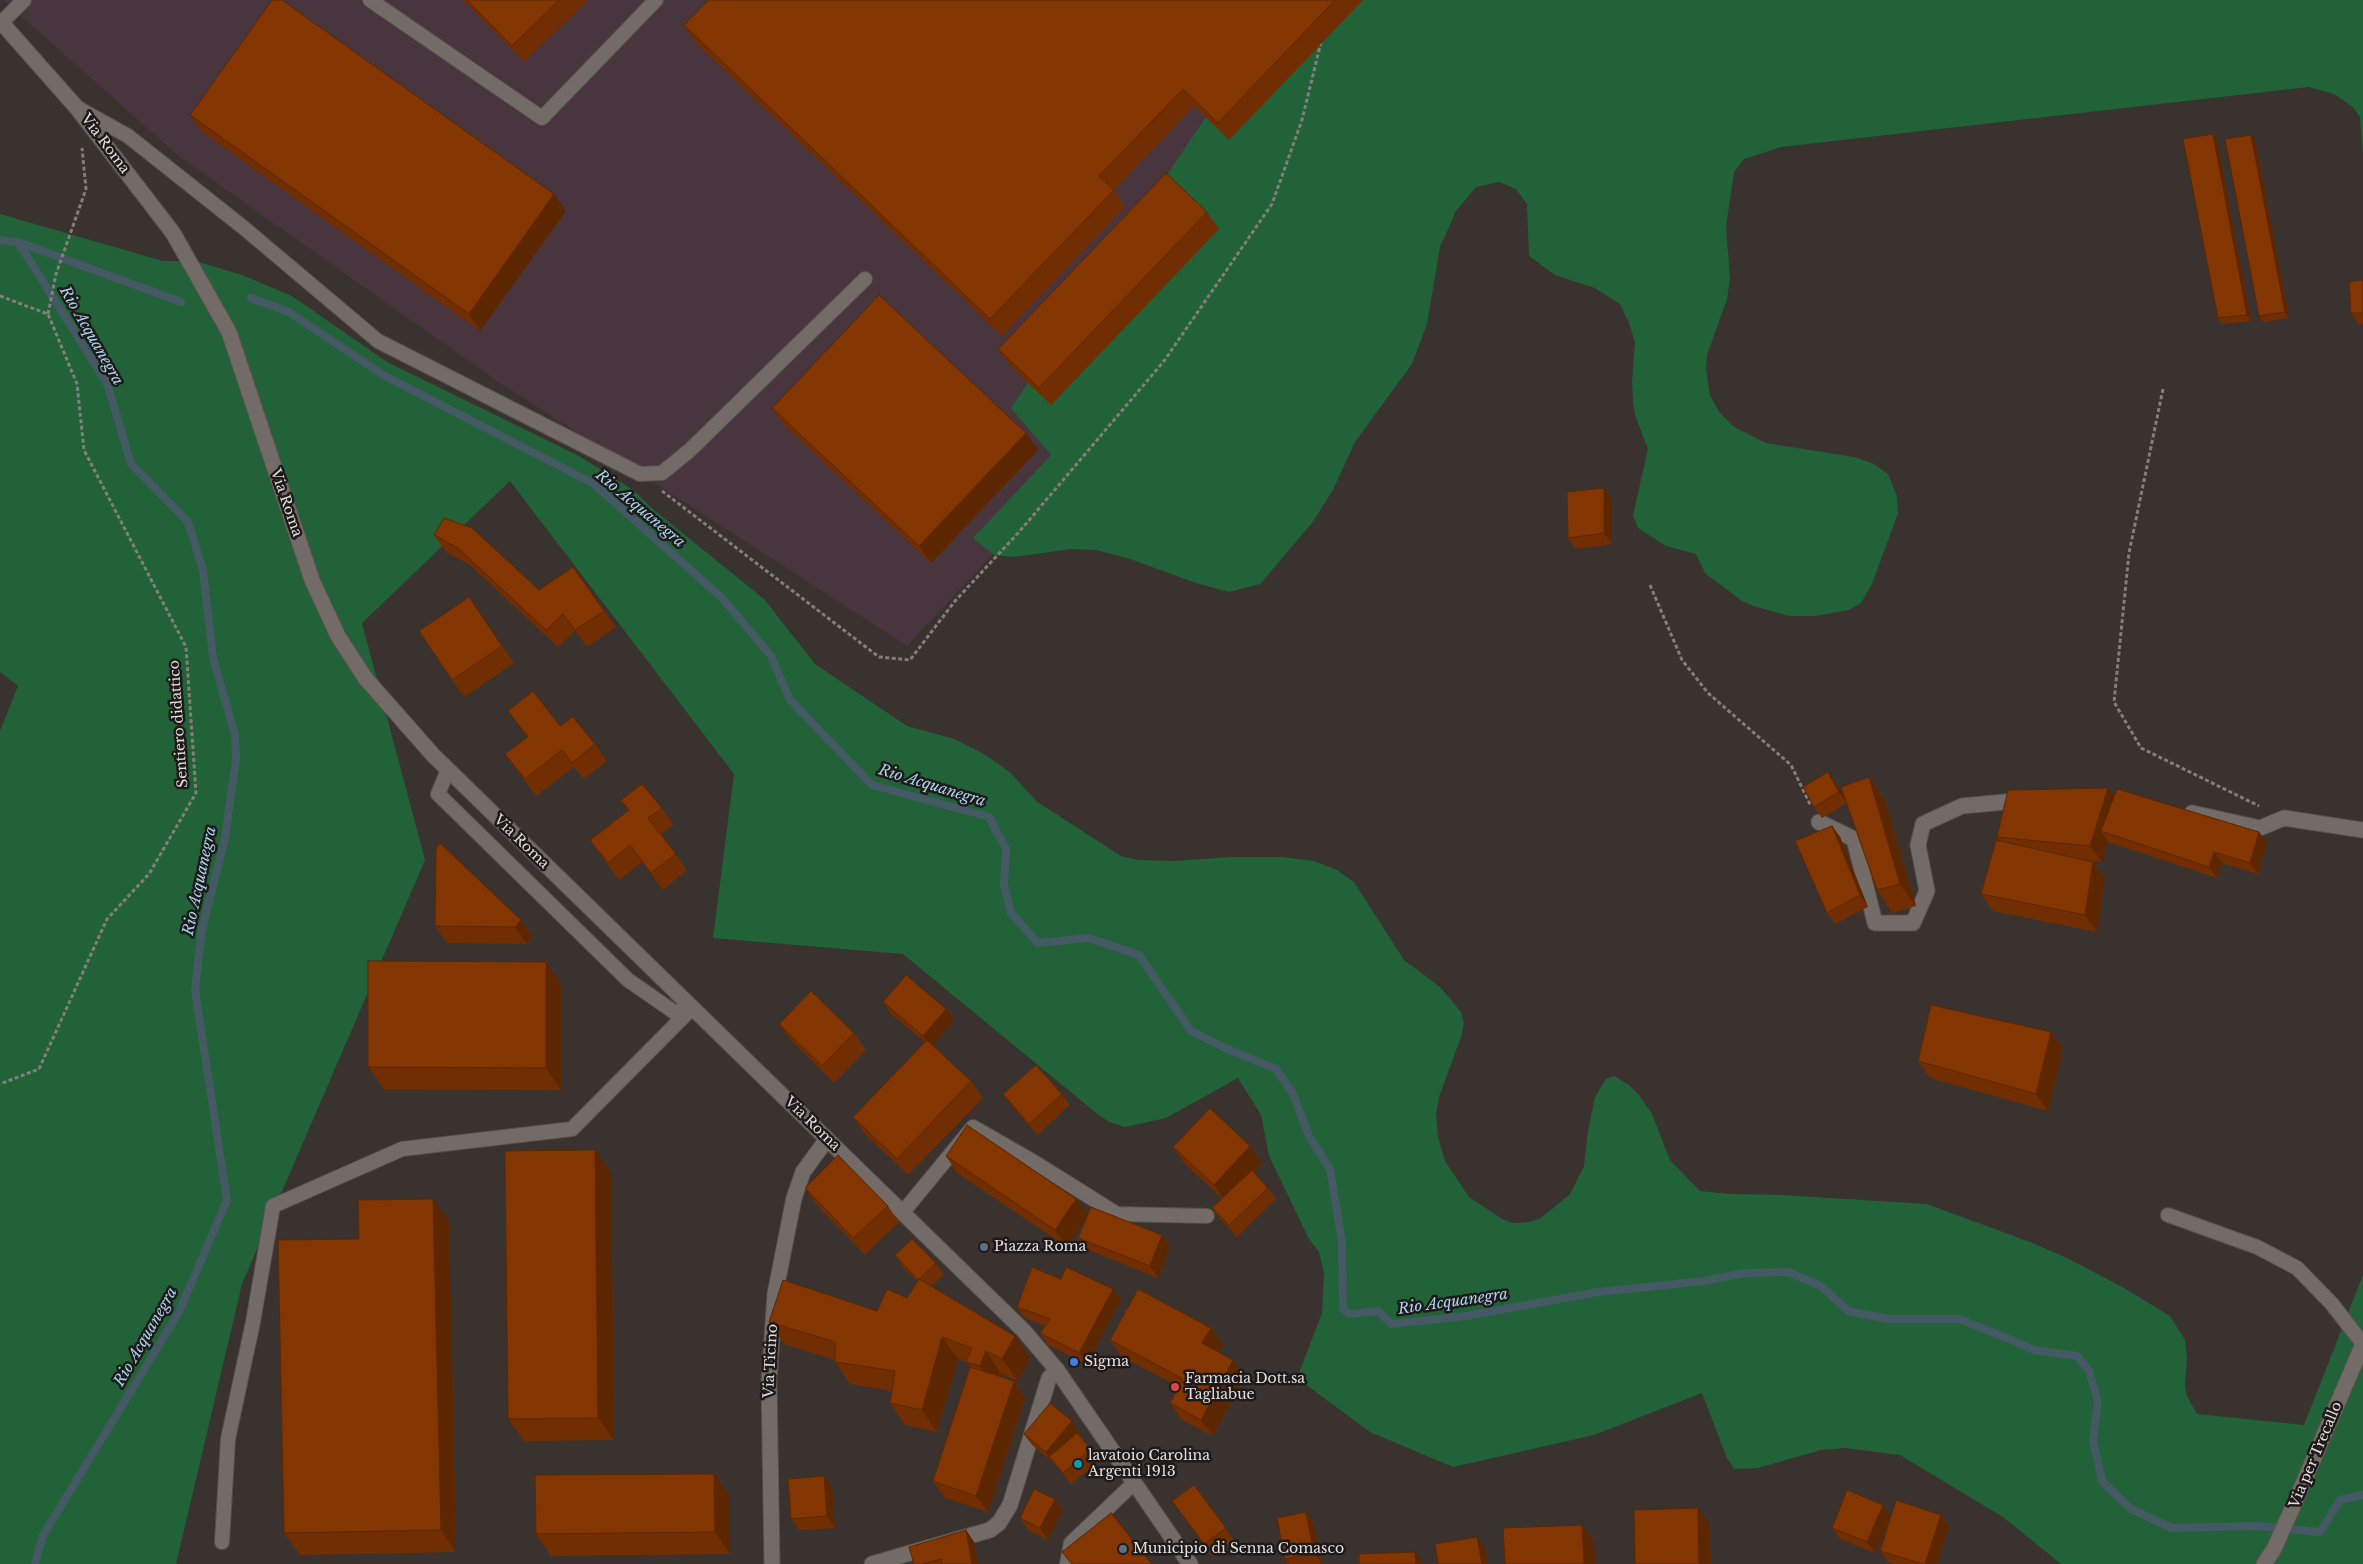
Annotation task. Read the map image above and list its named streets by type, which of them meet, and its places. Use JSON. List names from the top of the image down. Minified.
{"streets":{"street":["Via Roma","Via Ticino","Via per Trecallo"],"path":["Sentiero didattico"]},"crossings":[["Via Roma","Via Ticino"]],"water":["Rio Acquanegra"],"places":["Piazza Roma","Sigma","Farmacia Dott.sa Tagliabue","lavatoio Carolina Argenti 1913","Municipio di Senna Comasco"]}
